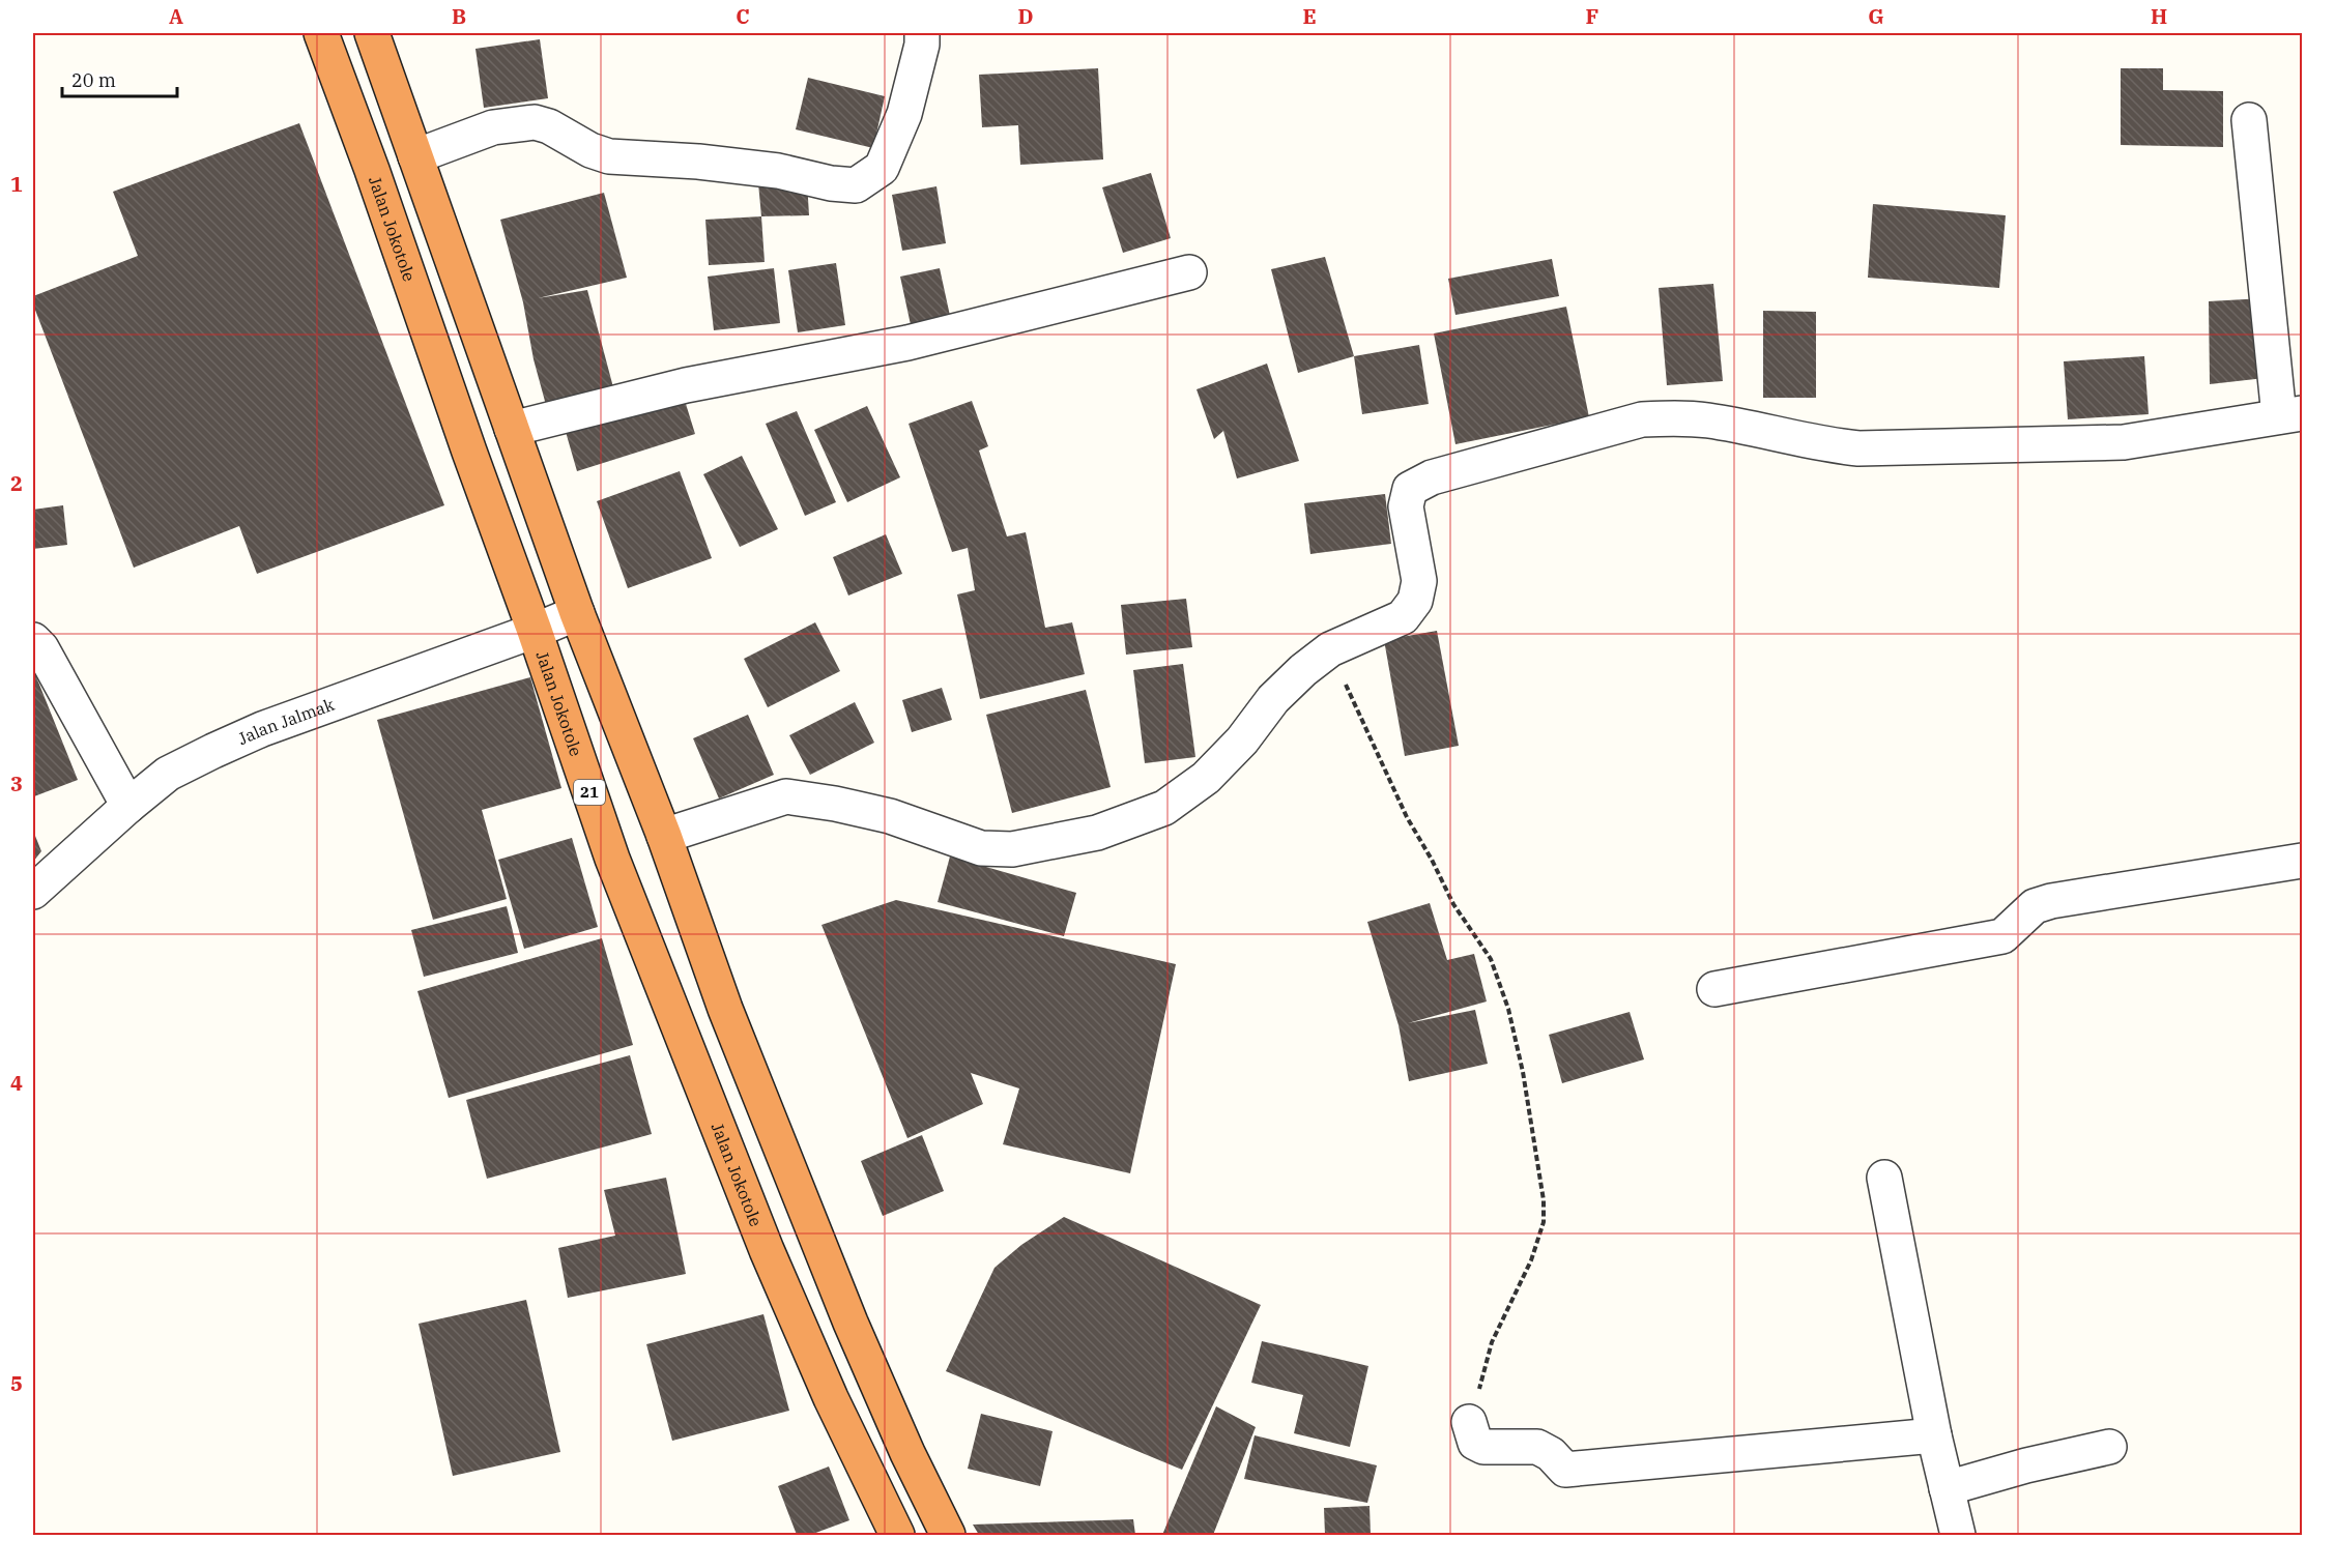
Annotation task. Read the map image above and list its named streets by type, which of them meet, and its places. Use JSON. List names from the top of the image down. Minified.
{"streets":{"highway":["Jalan Jokotole","21"],"street":["Jalan Jalmak"]},"crossings":[["Jalan Jokotole","Jalan Jalmak"]],"scale_bar":"20 m","grid":{"columns":["A","B","C","D","E","F","G","H"],"rows":["1","2","3","4","5"]}}
